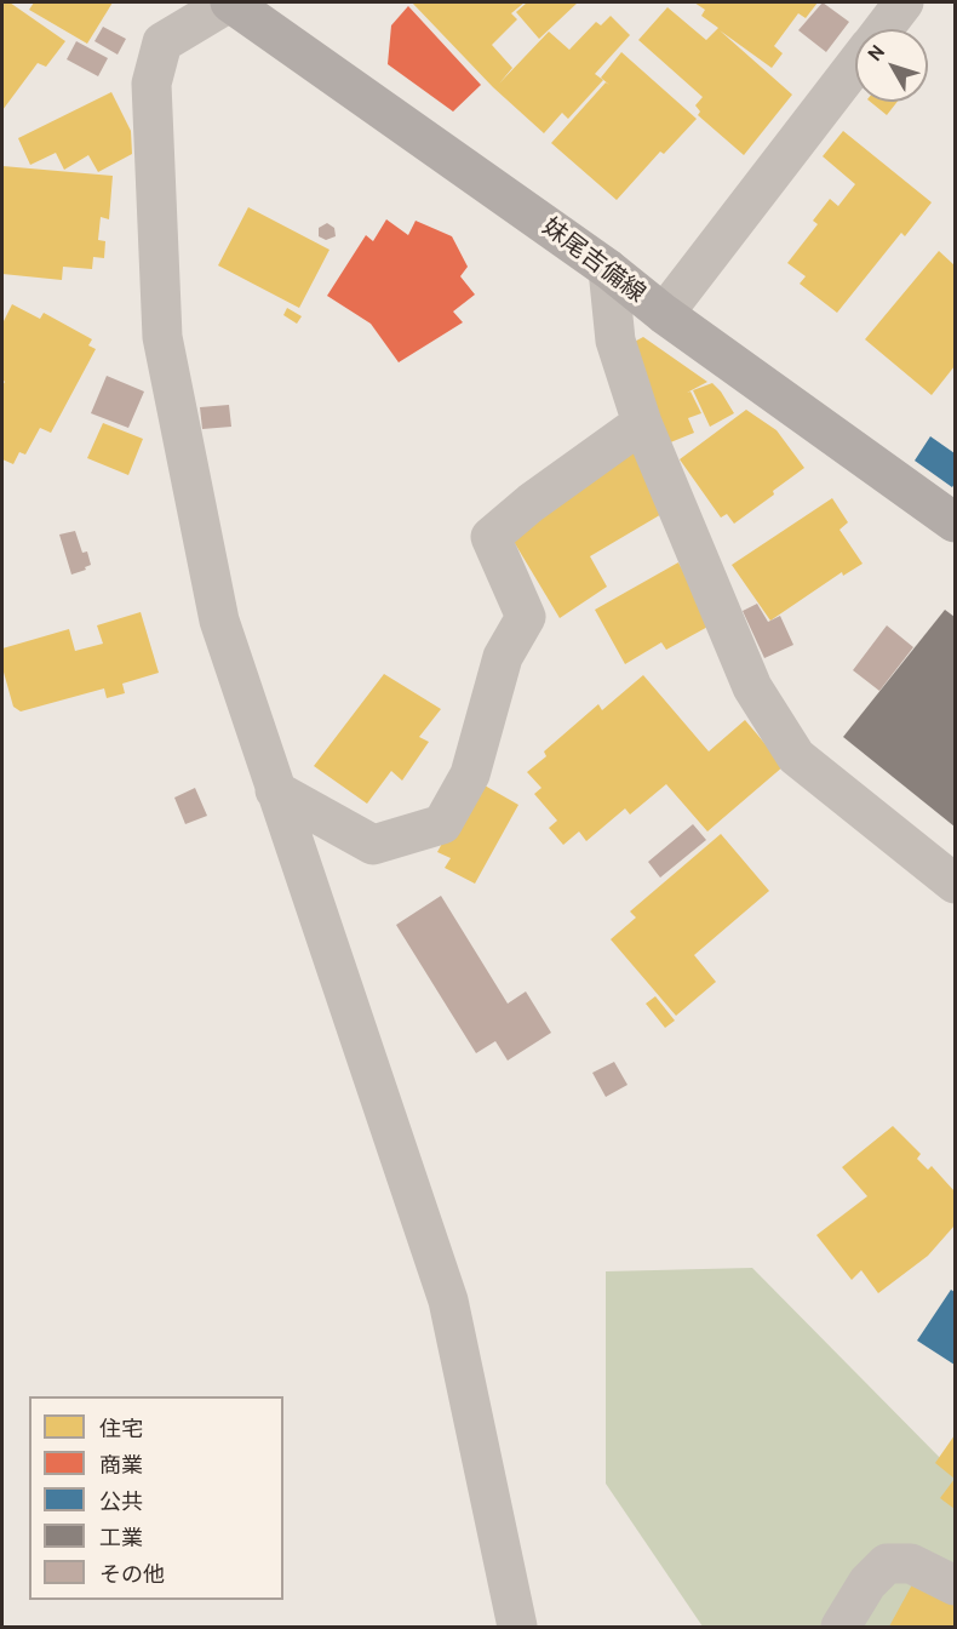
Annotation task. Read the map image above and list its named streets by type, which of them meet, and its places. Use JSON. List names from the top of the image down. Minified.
{"streets":{"main road":["妹尾吉備線"]},"legend":["住宅","商業","公共","工業","その他"],"north":"top left"}
